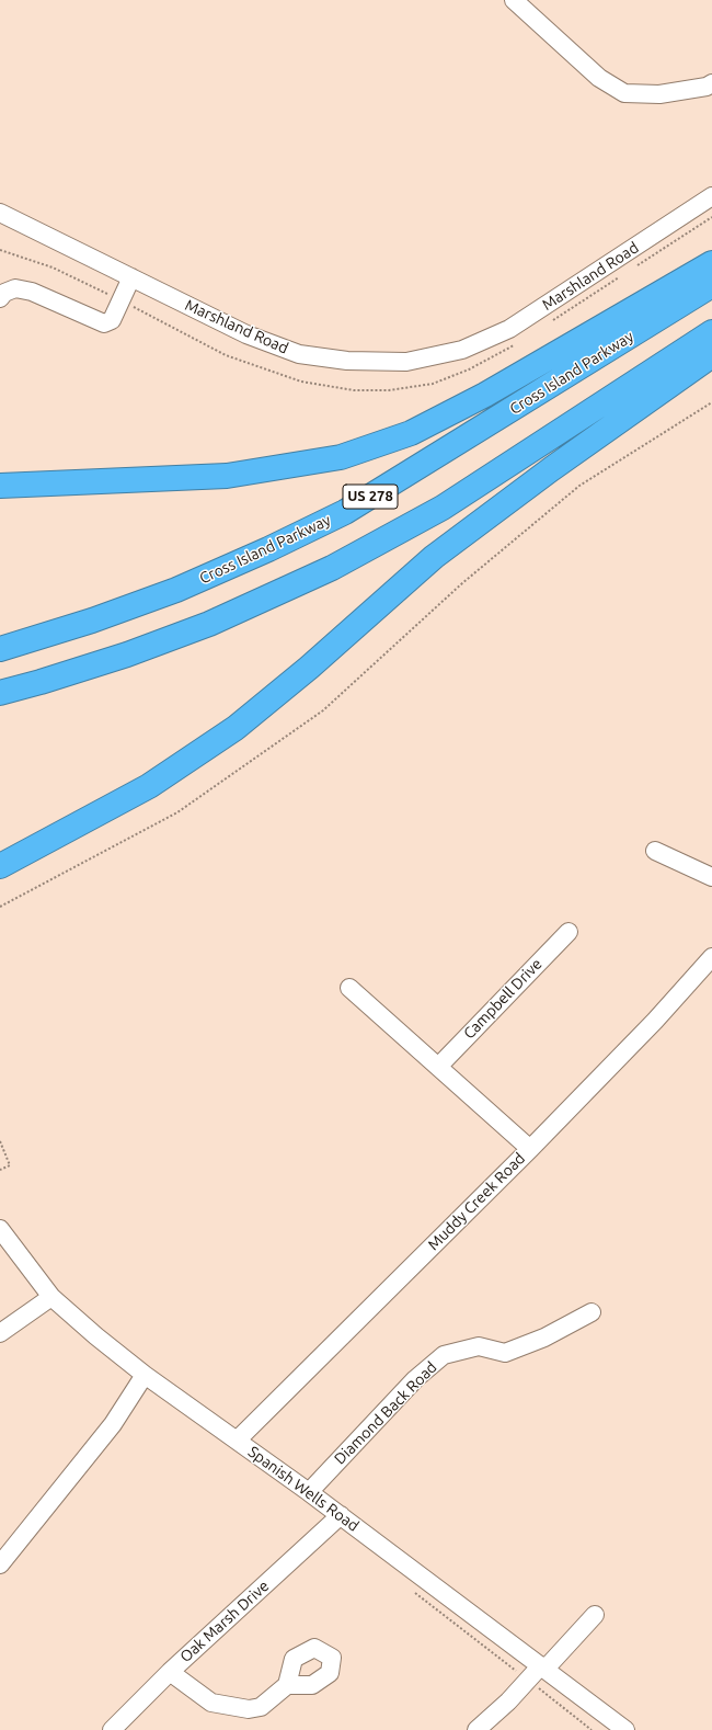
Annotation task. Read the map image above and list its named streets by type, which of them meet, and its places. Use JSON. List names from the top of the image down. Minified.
{"streets":{"highway":["Cross Island Parkway","US 278"],"street":["Marshland Road","Campbell Drive","Muddy Creek Road","Diamond Back Road","Spanish Wells Road","Oak Marsh Drive"]},"crossings":[["Muddy Creek Road","Spanish Wells Road"],["Diamond Back Road","Spanish Wells Road"],["Spanish Wells Road","Oak Marsh Drive"]]}
